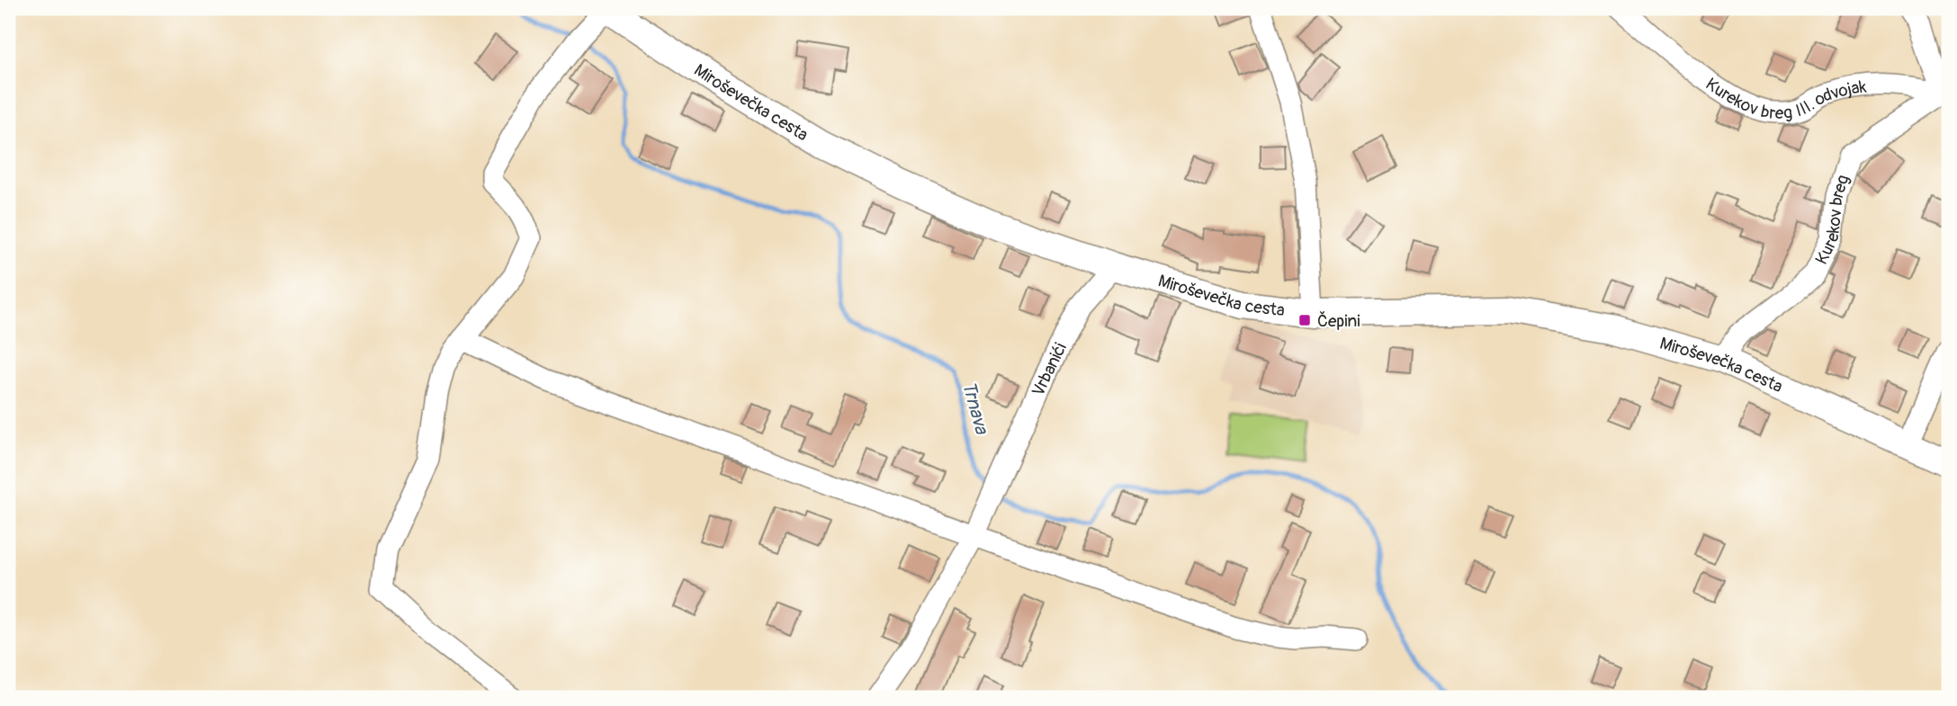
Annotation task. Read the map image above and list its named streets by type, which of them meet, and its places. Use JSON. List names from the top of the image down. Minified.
{"streets":{"main road":["Miroševečka cesta"],"street":["Kurekov breg III. odvojak","Kurekov breg","Vrbanići"]},"crossings":[["Kurekov breg III. odvojak","Kurekov breg"],["Miroševečka cesta","Kurekov breg"],["Miroševečka cesta","Vrbanići"]],"water":["Trnava"],"places":{"transit":["Čepini"]}}
